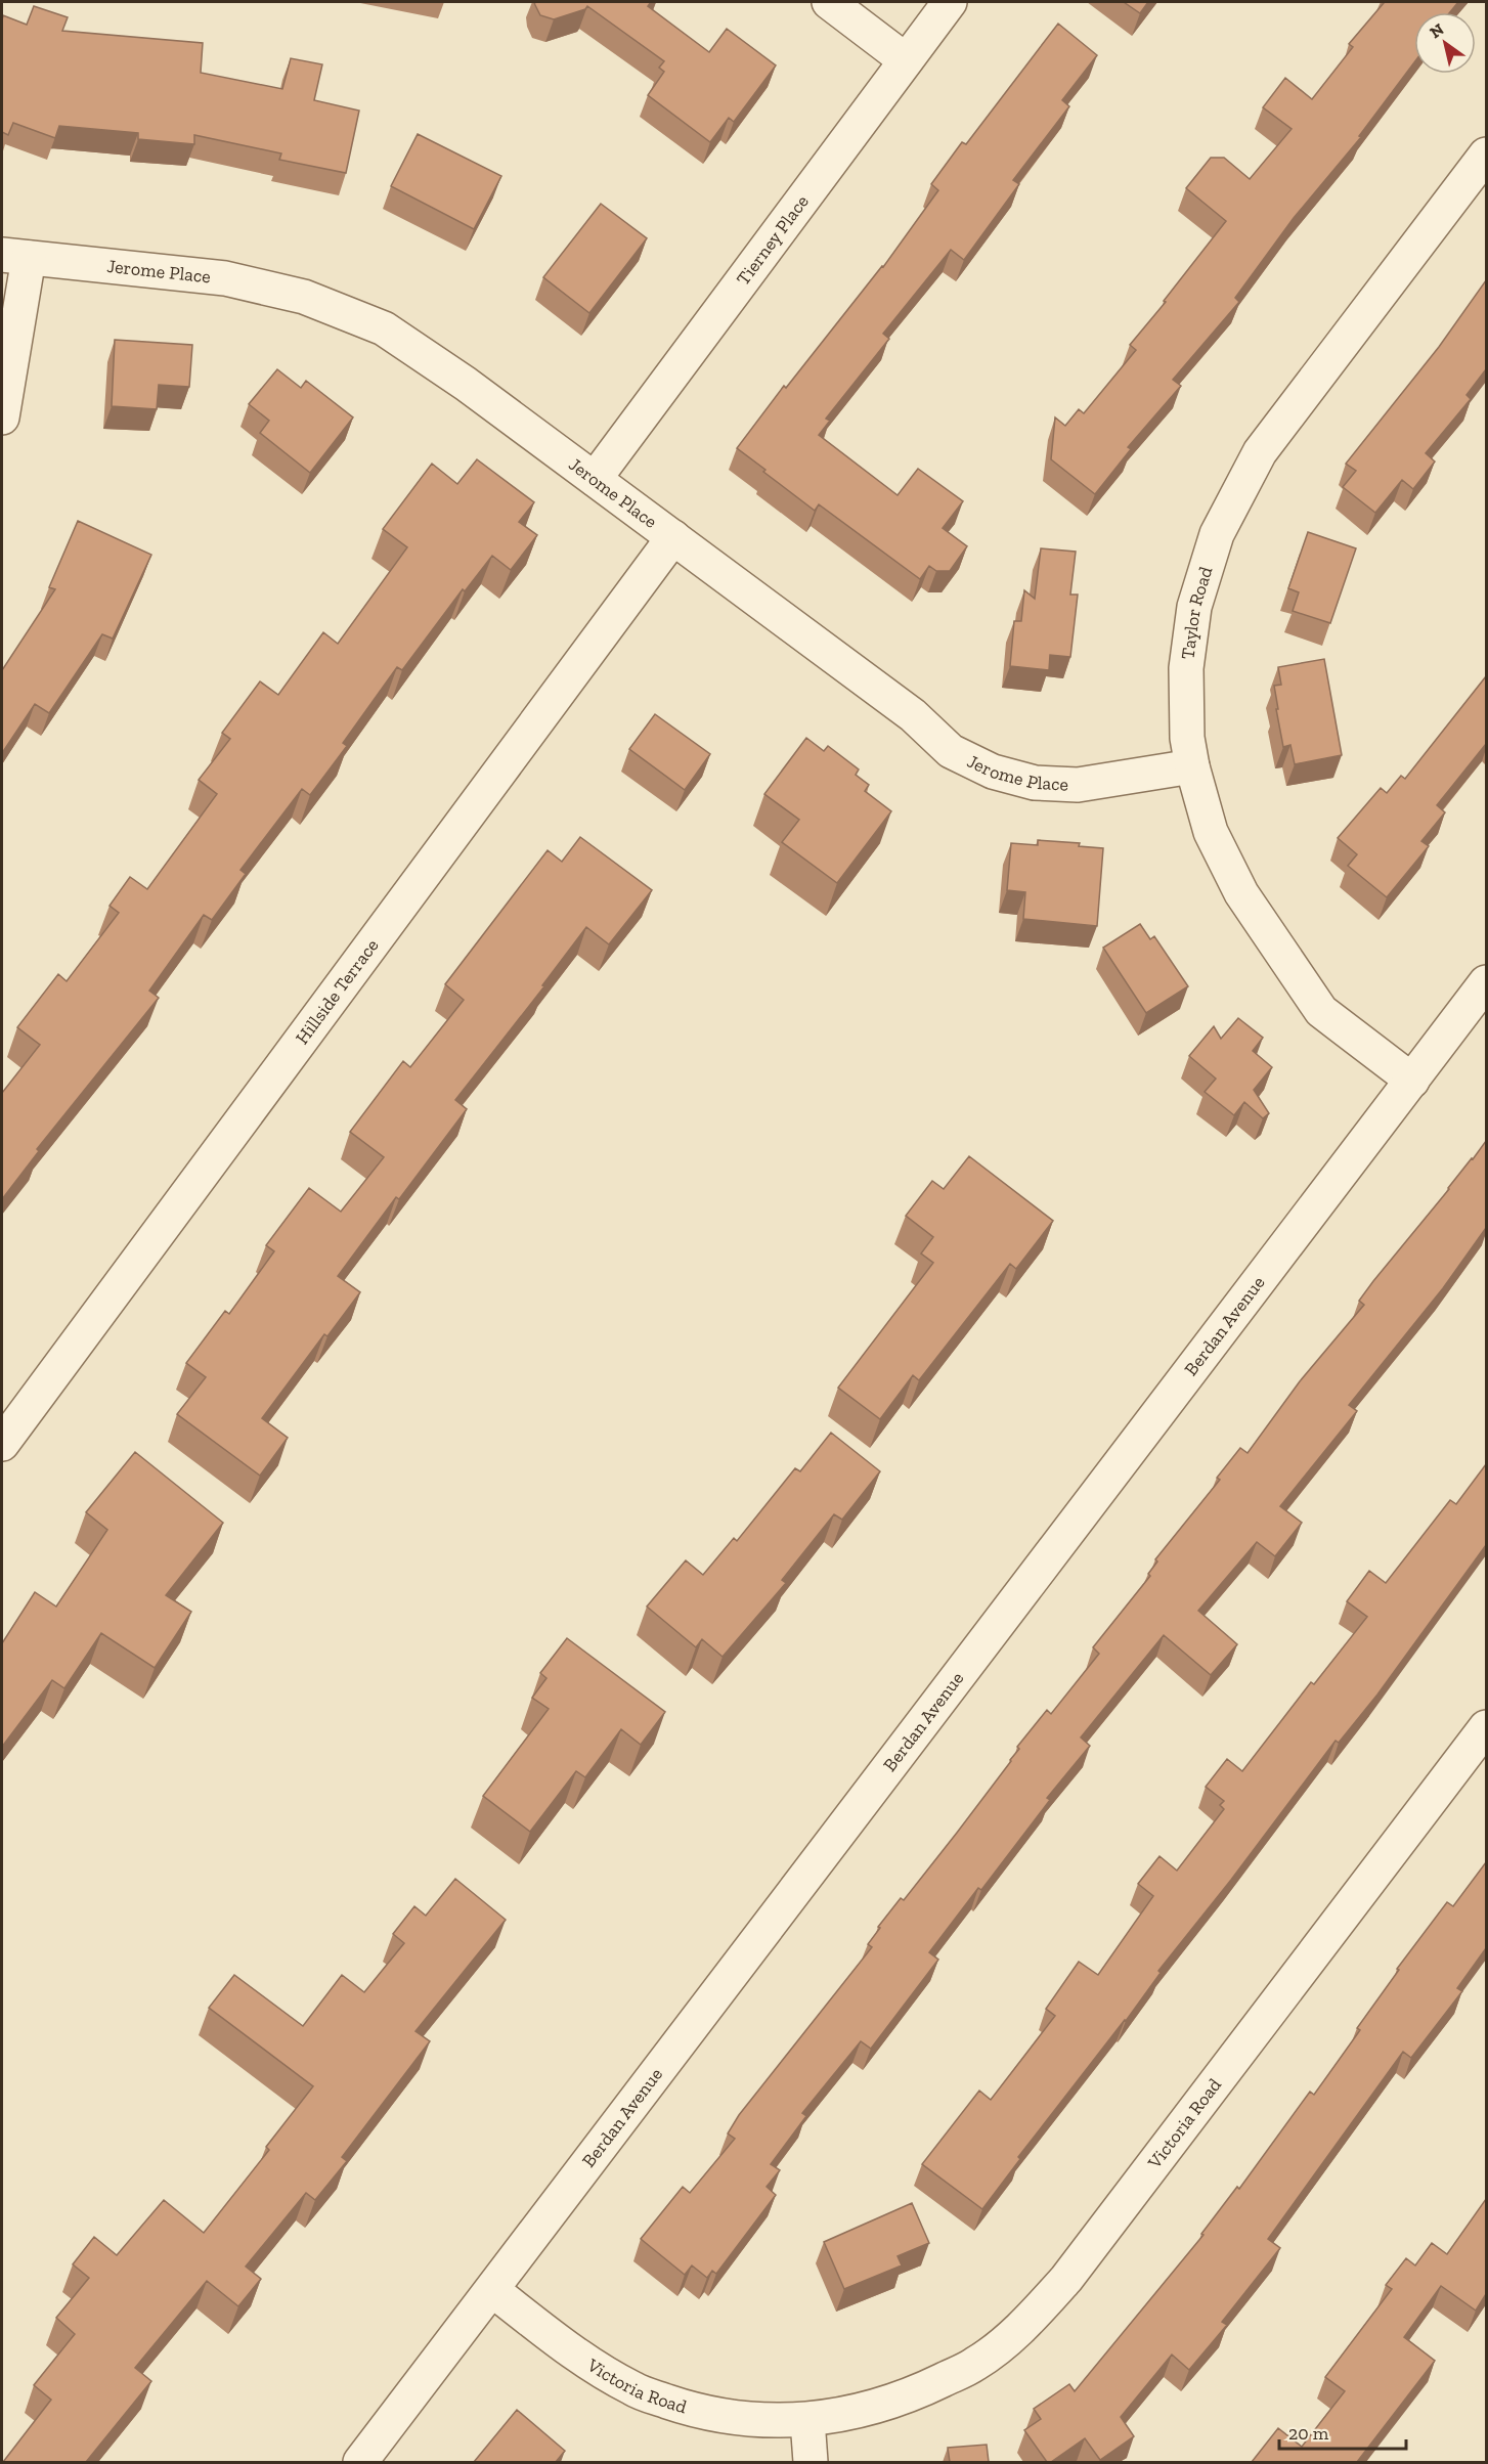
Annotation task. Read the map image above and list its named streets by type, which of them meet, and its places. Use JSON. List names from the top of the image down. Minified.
{"streets":{"street":["Tierney Place","Jerome Place","Taylor Road","Hillside Terrace","Berdan Avenue","Victoria Road"]},"crossings":[["Tierney Place","Jerome Place"],["Jerome Place","Taylor Road"],["Jerome Place","Hillside Terrace"],["Taylor Road","Berdan Avenue"],["Berdan Avenue","Victoria Road"]],"scale_bar":"20 m","north":"top left"}
